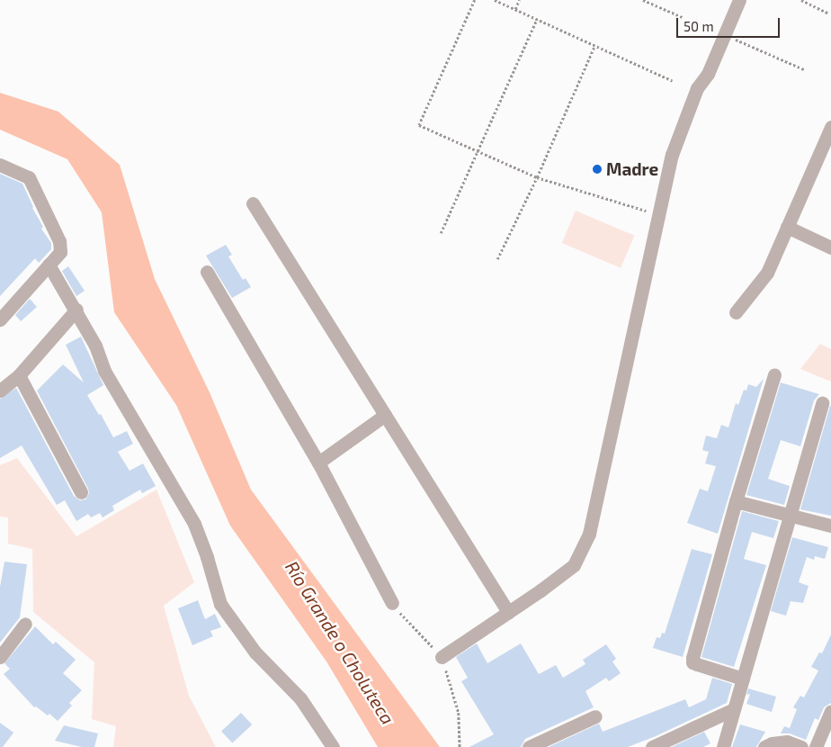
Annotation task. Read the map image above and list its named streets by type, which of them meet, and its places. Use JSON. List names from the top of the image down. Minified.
{"water":["Río Grande o Choluteca"],"places":["Madre"],"scale_bar":"50 m"}
